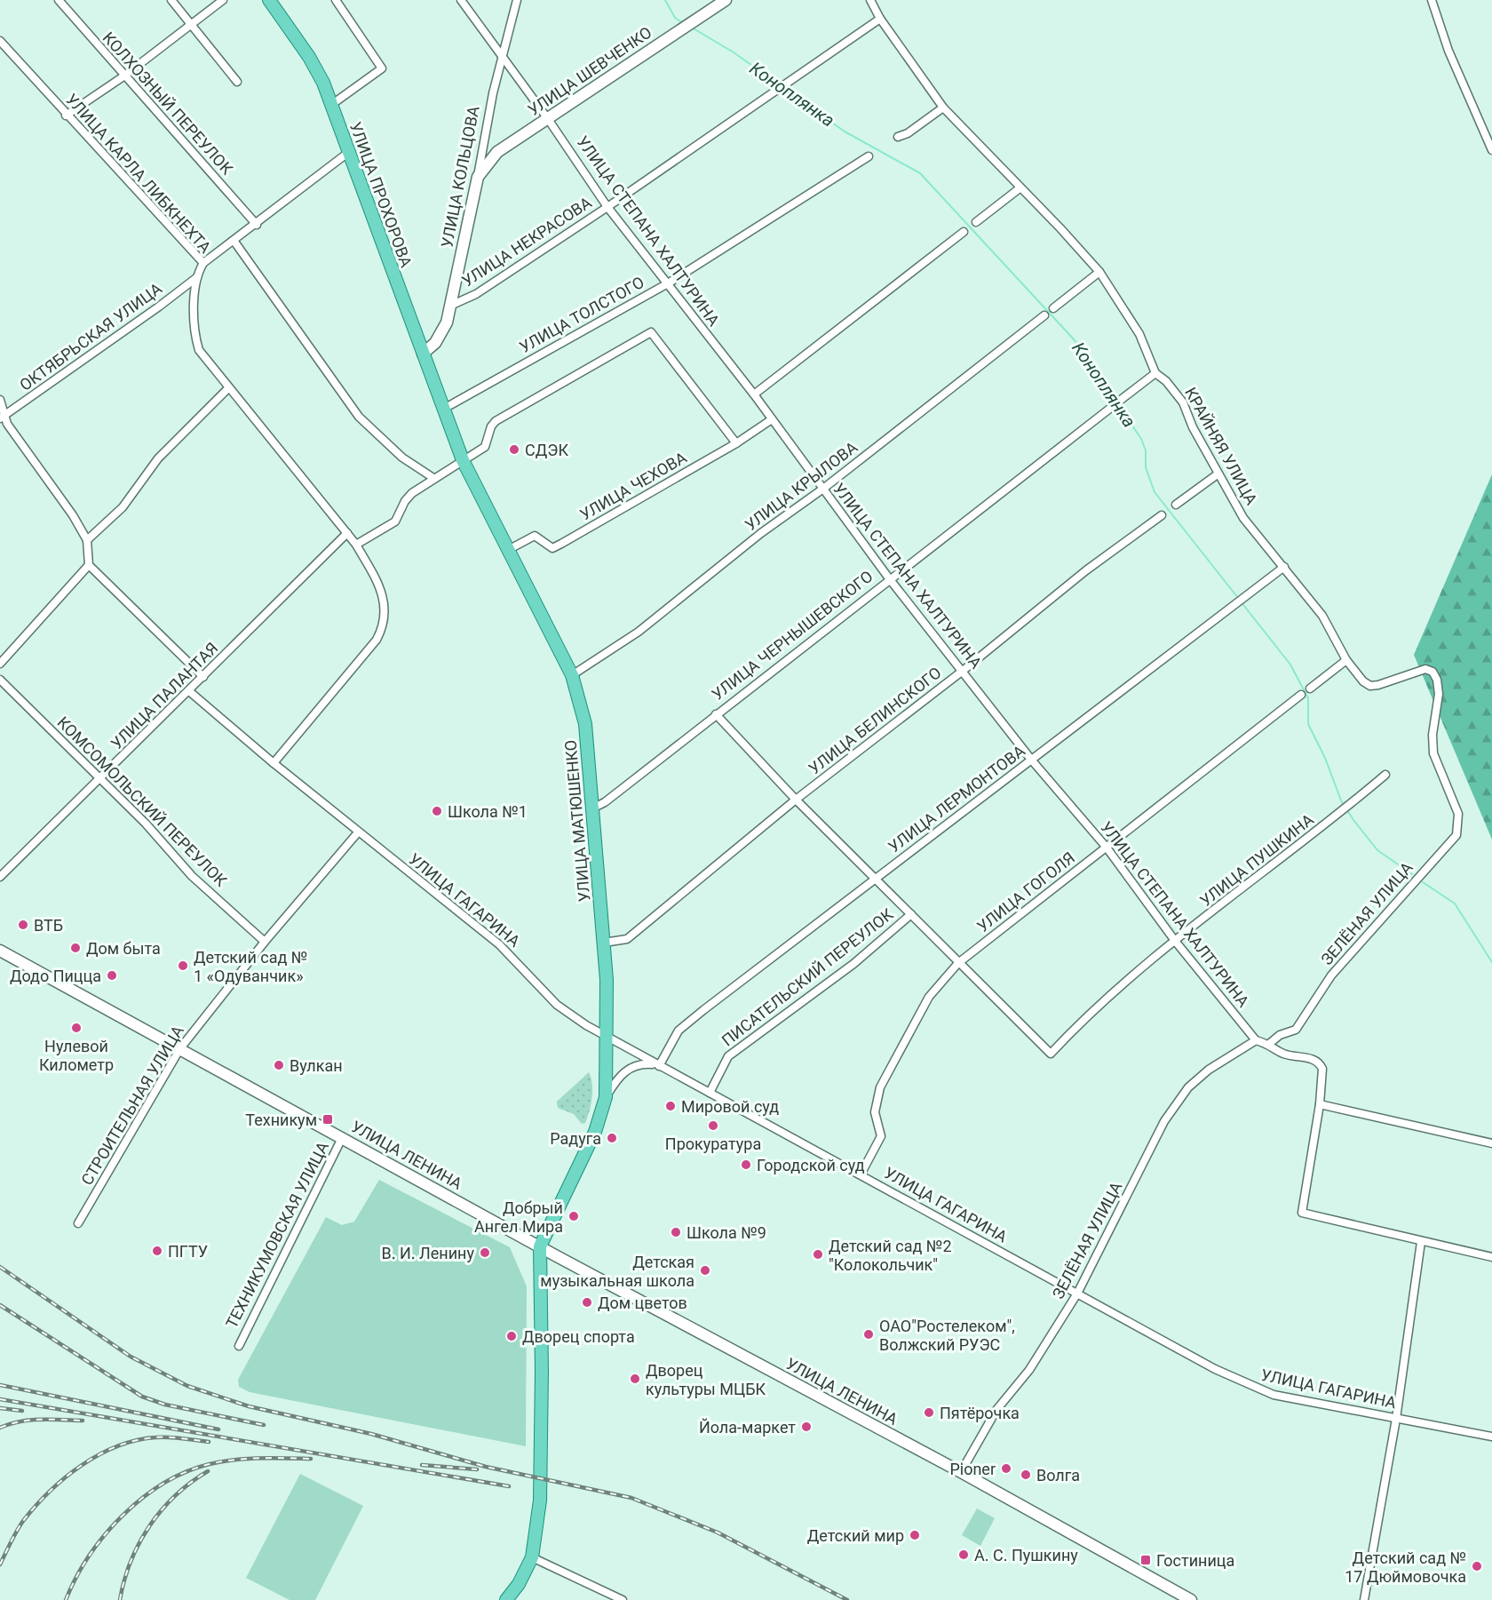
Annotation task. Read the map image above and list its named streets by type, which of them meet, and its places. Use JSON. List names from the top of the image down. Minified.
{"streets":{"main road":["УЛИЦА ШЕВЧЕНКО","УЛИЦА КОЛЬЦОВА","УЛИЦА ПРОХОРОВА","УЛИЦА МАТЮШЕНКО","УЛИЦА ЛЕНИНА"],"street":["КОЛХОЗНЫЙ ПЕРЕУЛОК","УЛИЦА КАРЛА ЛИБКНЕХТА","УЛИЦА СТЕПАНА ХАЛТУРИНА","УЛИЦА НЕКРАСОВА","УЛИЦА ТОЛСТОГО","ОКТЯБРЬСКАЯ УЛИЦА","КРАЙНЯЯ УЛИЦА","УЛИЦА ЧЕХОВА","УЛИЦА КРЫЛОВА","УЛИЦА ЧЕРНЫШЕВСКОГО","УЛИЦА ПАЛАНТАЯ","УЛИЦА БЕЛИНСКОГО","УЛИЦА ЛЕРМОНТОВА","КОМСОМОЛЬСКИЙ ПЕРЕУЛОК","УЛИЦА ПУШКИНА","УЛИЦА ГОГОЛЯ","УЛИЦА ГАГАРИНА","ЗЕЛЁНАЯ УЛИЦА","ПИСАТЕЛЬСКИЙ ПЕРЕУЛОК","СТРОИТЕЛЬНАЯ УЛИЦА","ТЕХНИКУМОВСКАЯ УЛИЦА"]},"crossings":[["УЛИЦА ШЕВЧЕНКО","УЛИЦА КОЛЬЦОВА"],["УЛИЦА ШЕВЧЕНКО","УЛИЦА СТЕПАНА ХАЛТУРИНА"],["УЛИЦА КАРЛА ЛИБКНЕХТА","ОКТЯБРЬСКАЯ УЛИЦА"],["УЛИЦА КАРЛА ЛИБКНЕХТА","УЛИЦА ПАЛАНТАЯ"],["УЛИЦА КОЛЬЦОВА","УЛИЦА ПРОХОРОВА"],["УЛИЦА КОЛЬЦОВА","УЛИЦА СТЕПАНА ХАЛТУРИНА"],["УЛИЦА КОЛЬЦОВА","УЛИЦА НЕКРАСОВА"],["УЛИЦА ПРОХОРОВА","УЛИЦА ТОЛСТОГО"],["УЛИЦА ПРОХОРОВА","УЛИЦА МАТЮШЕНКО"],["УЛИЦА СТЕПАНА ХАЛТУРИНА","УЛИЦА НЕКРАСОВА"],["УЛИЦА СТЕПАНА ХАЛТУРИНА","УЛИЦА ТОЛСТОГО"],["УЛИЦА СТЕПАНА ХАЛТУРИНА","УЛИЦА ЧЕХОВА"],["УЛИЦА СТЕПАНА ХАЛТУРИНА","УЛИЦА КРЫЛОВА"],["УЛИЦА СТЕПАНА ХАЛТУРИНА","УЛИЦА ЧЕРНЫШЕВСКОГО"],["УЛИЦА СТЕПАНА ХАЛТУРИНА","УЛИЦА БЕЛИНСКОГО"],["УЛИЦА СТЕПАНА ХАЛТУРИНА","УЛИЦА ЛЕРМОНТОВА"],["УЛИЦА СТЕПАНА ХАЛТУРИНА","УЛИЦА ПУШКИНА"],["УЛИЦА СТЕПАНА ХАЛТУРИНА","УЛИЦА ГОГОЛЯ"],["УЛИЦА СТЕПАНА ХАЛТУРИНА","ЗЕЛЁНАЯ УЛИЦА"],["УЛИЦА НЕКРАСОВА","КРАЙНЯЯ УЛИЦА"],["УЛИЦА ТОЛСТОГО","УЛИЦА МАТЮШЕНКО"],["КРАЙНЯЯ УЛИЦА","УЛИЦА ЛЕРМОНТОВА"],["КРАЙНЯЯ УЛИЦА","ЗЕЛЁНАЯ УЛИЦА"],["УЛИЦА ЧЕХОВА","УЛИЦА МАТЮШЕНКО"],["УЛИЦА КРЫЛОВА","УЛИЦА МАТЮШЕНКО"],["УЛИЦА ЧЕРНЫШЕВСКОГО","УЛИЦА МАТЮШЕНКО"],["УЛИЦА ЧЕРНЫШЕВСКОГО","ПИСАТЕЛЬСКИЙ ПЕРЕУЛОК"],["УЛИЦА ПАЛАНТАЯ","КОМСОМОЛЬСКИЙ ПЕРЕУЛОК"],["УЛИЦА ПАЛАНТАЯ","УЛИЦА ГАГАРИНА"],["УЛИЦА БЕЛИНСКОГО","УЛИЦА МАТЮШЕНКО"],["УЛИЦА БЕЛИНСКОГО","ПИСАТЕЛЬСКИЙ ПЕРЕУЛОК"],["УЛИЦА ЛЕРМОНТОВА","УЛИЦА ГАГАРИНА"],["УЛИЦА ЛЕРМОНТОВА","ПИСАТЕЛЬСКИЙ ПЕРЕУЛОК"],["КОМСОМОЛЬСКИЙ ПЕРЕУЛОК","СТРОИТЕЛЬНАЯ УЛИЦА"],["УЛИЦА МАТЮШЕНКО","УЛИЦА ГАГАРИНА"],["УЛИЦА МАТЮШЕНКО","УЛИЦА ЛЕНИНА"],["УЛИЦА ПУШКИНА","ПИСАТЕЛЬСКИЙ ПЕРЕУЛОК"],["УЛИЦА ГОГОЛЯ","УЛИЦА ГАГАРИНА"],["УЛИЦА ГОГОЛЯ","ПИСАТЕЛЬСКИЙ ПЕРЕУЛОК"],["УЛИЦА ГАГАРИНА","ЗЕЛЁНАЯ УЛИЦА"],["УЛИЦА ГАГАРИНА","ПИСАТЕЛЬСКИЙ ПЕРЕУЛОК"],["УЛИЦА ГАГАРИНА","СТРОИТЕЛЬНАЯ УЛИЦА"],["ЗЕЛЁНАЯ УЛИЦА","УЛИЦА ЛЕНИНА"],["СТРОИТЕЛЬНАЯ УЛИЦА","УЛИЦА ЛЕНИНА"],["УЛИЦА ЛЕНИНА","ТЕХНИКУМОВСКАЯ УЛИЦА"]],"water":["Коноплянка"],"places":{"other":["СДЭК","Школа №1","ВТБ","Дом быта","Детский сад № 1 «Одуванчик»","Додо Пицца","Нулевой Километр","Вулкан","Мировой суд","Прокуратура","Радуга","Городской суд","Добрый Ангел Мира","Школа №9","ПГТУ","В. И. Ленину","Детский сад №2 \"Колокольчик\"","Детская музыкальная школа","Дом цветов","ОАО\"Ростелеком\", Волжский РУЭС","Дворец спорта","Дворец культуры МЦБК","Пятёрочка","Йола-маркет","Pioner","Волга","Детский мир","А. С. Пушкину","Детский сад № 17 Дюймовочка"],"transit":["Техникум","Гостиница"]}}
